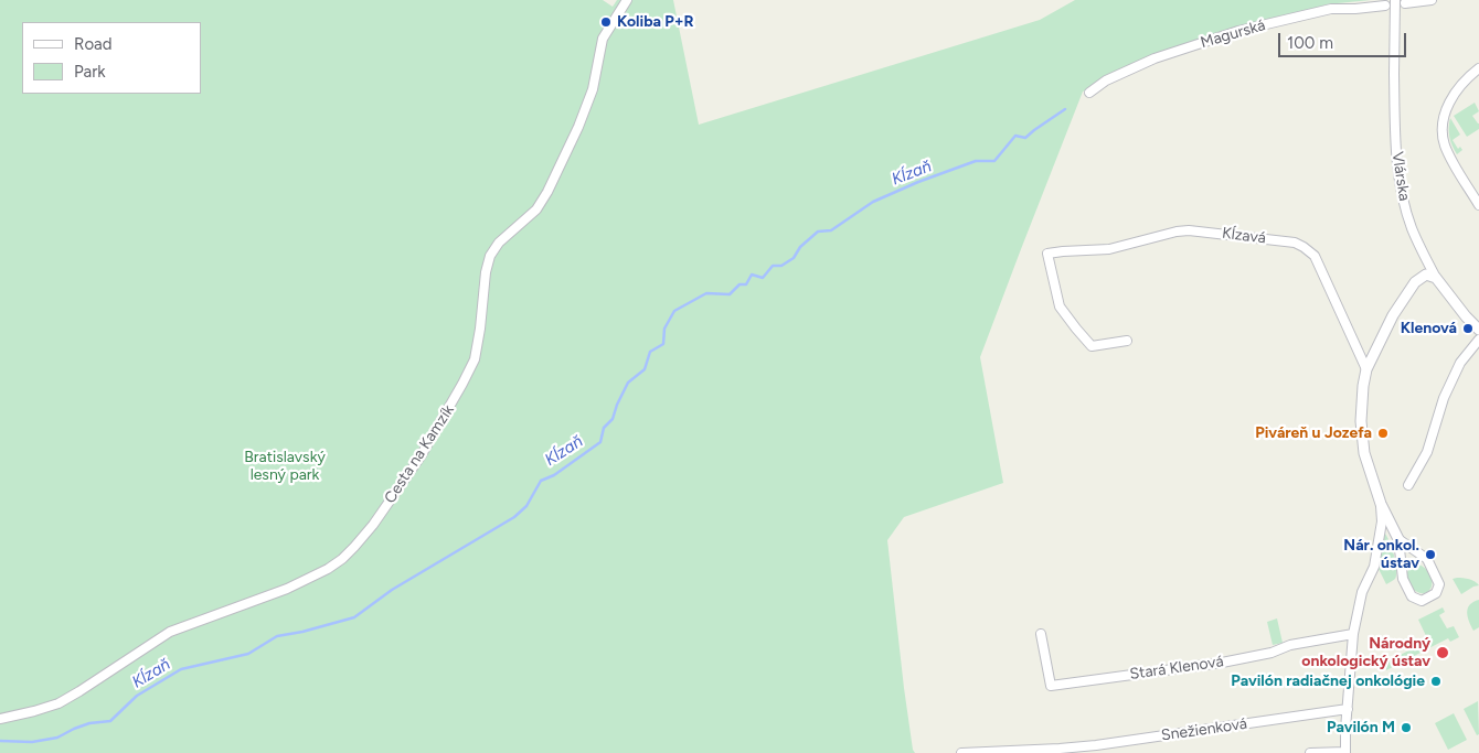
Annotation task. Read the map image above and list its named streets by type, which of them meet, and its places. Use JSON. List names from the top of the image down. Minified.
{"streets":{"street":["Magurská","Vlárska","Kĺzavá","Cesta na Kamzík","Stará Klenová","Snežienková"]},"water":["Kĺzaň"],"parks":["Bratislavský lesný park"],"places":["Koliba P+R","Klenová","Piváreň u Jozefa","Nár. onkol. ústav","Národný onkologický ústav","Pavilón radiačnej onkológie","Pavilón M"],"legend":["Road","Park"],"scale_bar":"100 m"}
